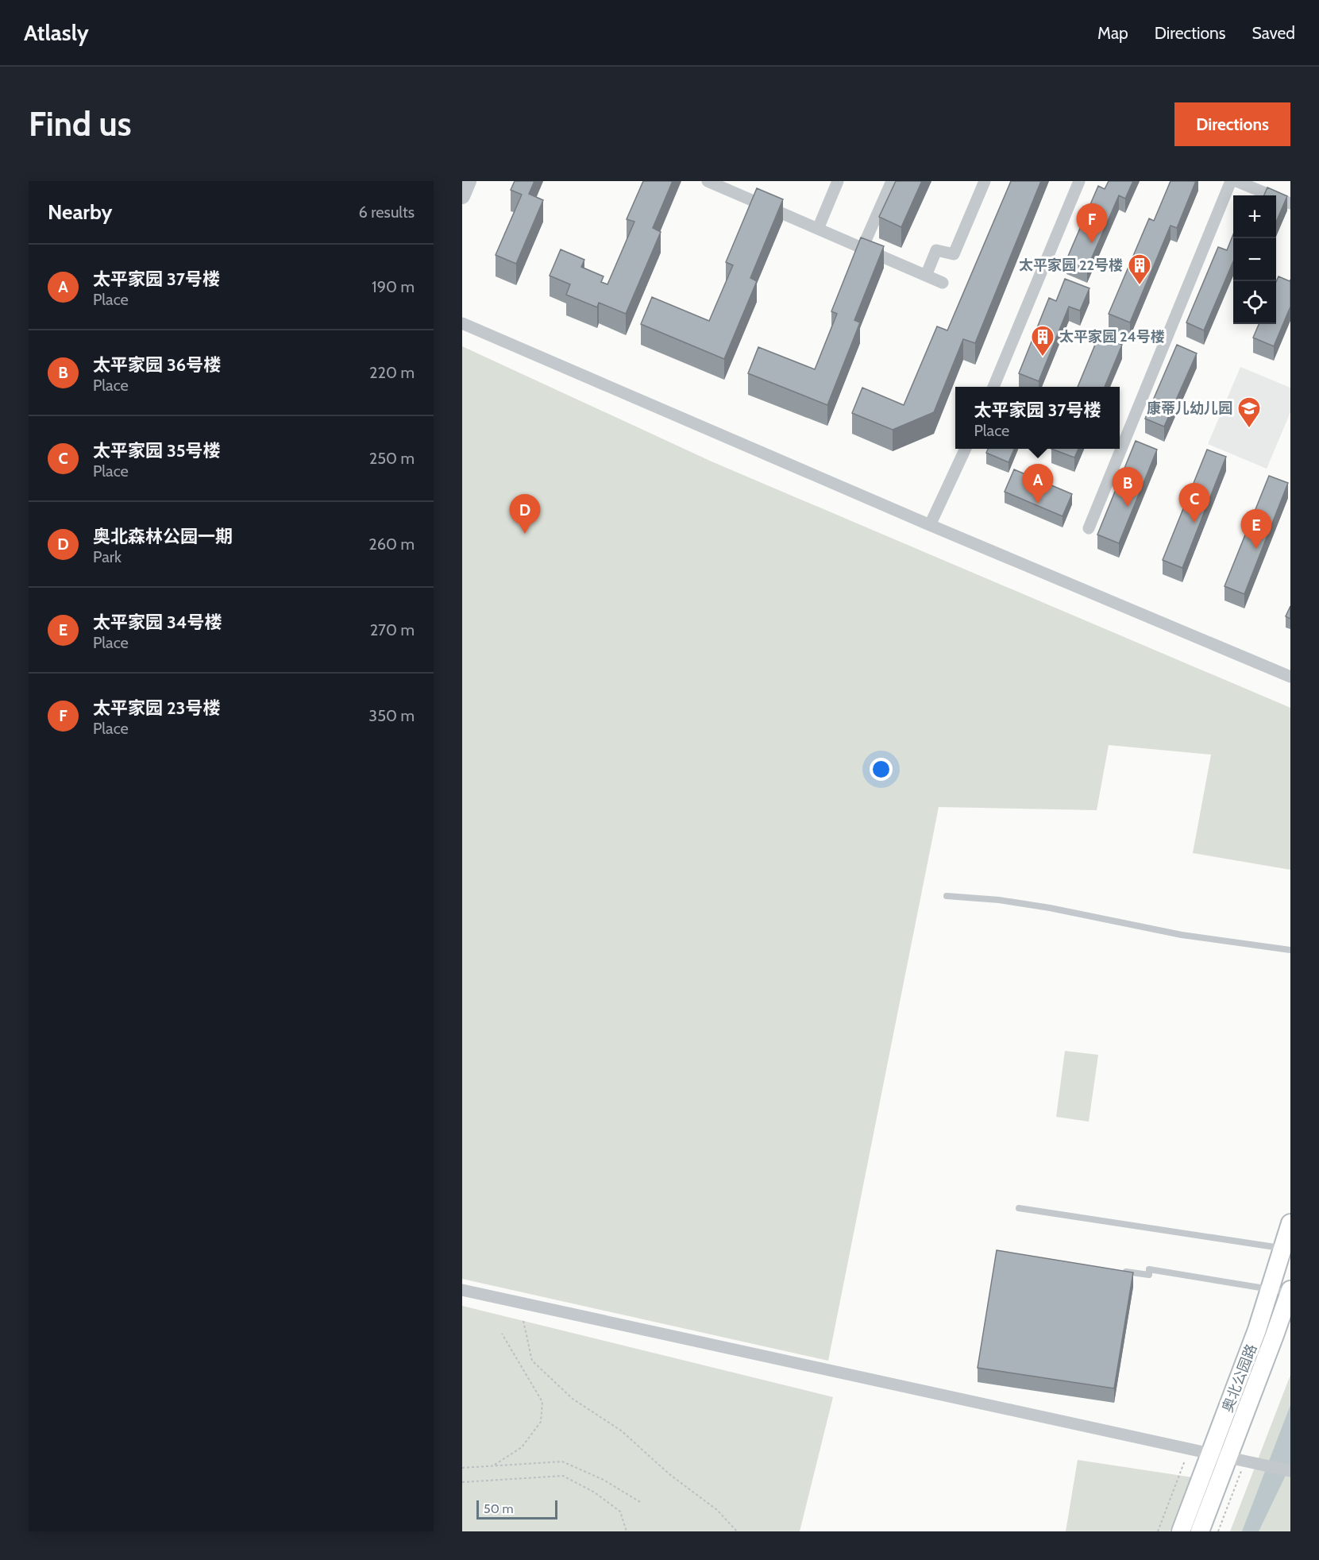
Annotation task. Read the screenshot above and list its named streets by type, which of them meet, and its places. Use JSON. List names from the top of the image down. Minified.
{"streets":{"main road":["奥北公园路"]},"places":{"building":["太平家园 22号楼","太平家园 24号楼"],"school or university":["康蒂儿幼儿园"]},"scale_bar":"50 m","page":{"header":"Atlasly","nav":["Map","Directions","Saved"],"buttons":"Directions","title":"Find us","heading":["Nearby","6 results"],"map_buttons":["+","−"],"pins":["F","A","B","C","D","E"],"list":[{"mark":"A","name":"太平家园 37号楼","note":"Place","value":"190 m"},{"mark":"B","name":"太平家园 36号楼","note":"Place","value":"220 m"},{"mark":"C","name":"太平家园 35号楼","note":"Place","value":"250 m"},{"mark":"D","name":"奥北森林公园一期","note":"Park","value":"260 m"},{"mark":"E","name":"太平家园 34号楼","note":"Place","value":"270 m"},{"mark":"F","name":"太平家园 23号楼","note":"Place","value":"350 m"}],"popup":["太平家园 37号楼","Place"],"scale":"50 m"}}
